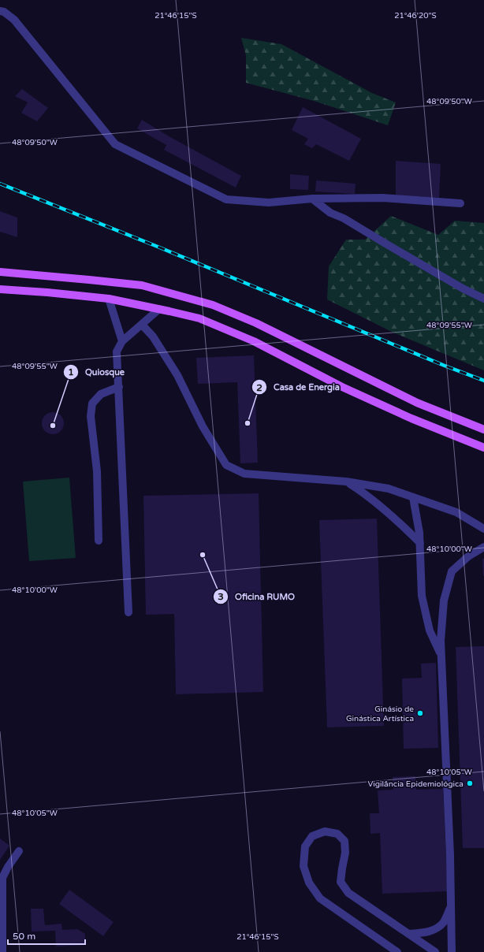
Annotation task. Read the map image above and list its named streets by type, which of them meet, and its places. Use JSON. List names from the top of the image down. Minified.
{"places":["Casa de Energia","Quiosque","Oficina RUMO","Ginásio de Ginástica Artística","Vigilância Epidemiológica"],"scale_bar":"50 m","coordinates":["21°46'15\"S","21°46'20\"S","48°09'50\"W","48°09'55\"W","48°10'00\"W","48°10'05\"W"]}
